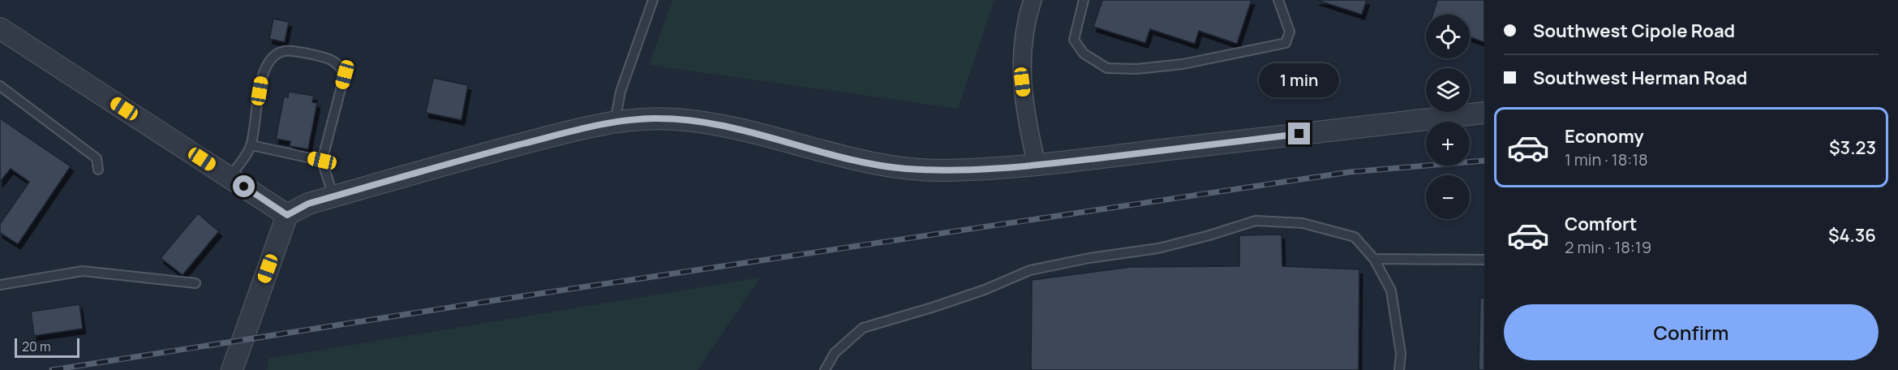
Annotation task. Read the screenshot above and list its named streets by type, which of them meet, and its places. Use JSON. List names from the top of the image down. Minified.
{"scale_bar":"20 m","page":{"banner":["Southwest Cipole Road","Southwest Herman Road"],"map_buttons":["+","−"],"bubble":"1 min","list":[{"name":"Economy","note":"1 min · 18:18","value":"$3.23"},{"name":"Comfort","note":"2 min · 18:19","value":"$4.36"}],"buttons":"Confirm","scale":"20 m"}}
